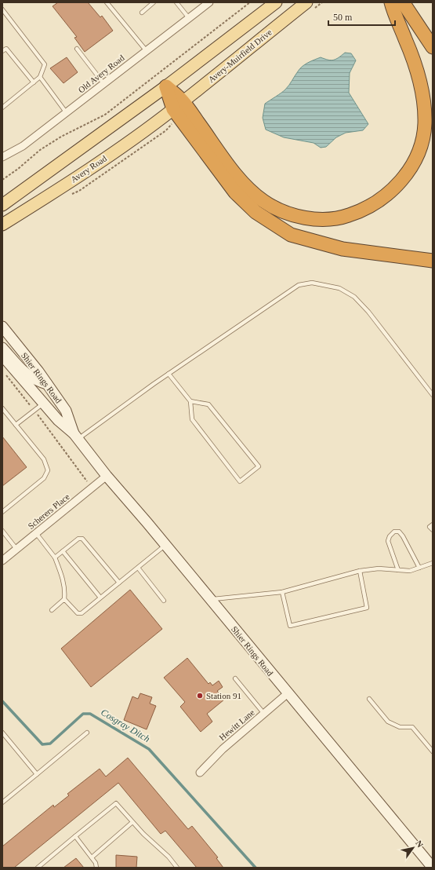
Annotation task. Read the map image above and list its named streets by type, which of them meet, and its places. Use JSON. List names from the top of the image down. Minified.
{"streets":{"main road":["Avery-Muirfield Drive","Avery Road","Shier Rings Road"],"street":["Old Avery Road","Scherers Place","Hewitt Lane"]},"crossings":[["Avery-Muirfield Drive","Avery Road"],["Shier Rings Road","Scherers Place"],["Shier Rings Road","Hewitt Lane"]],"water":["Cosgray Ditch"],"places":["Station 91"],"scale_bar":"50 m","north":"top right"}
